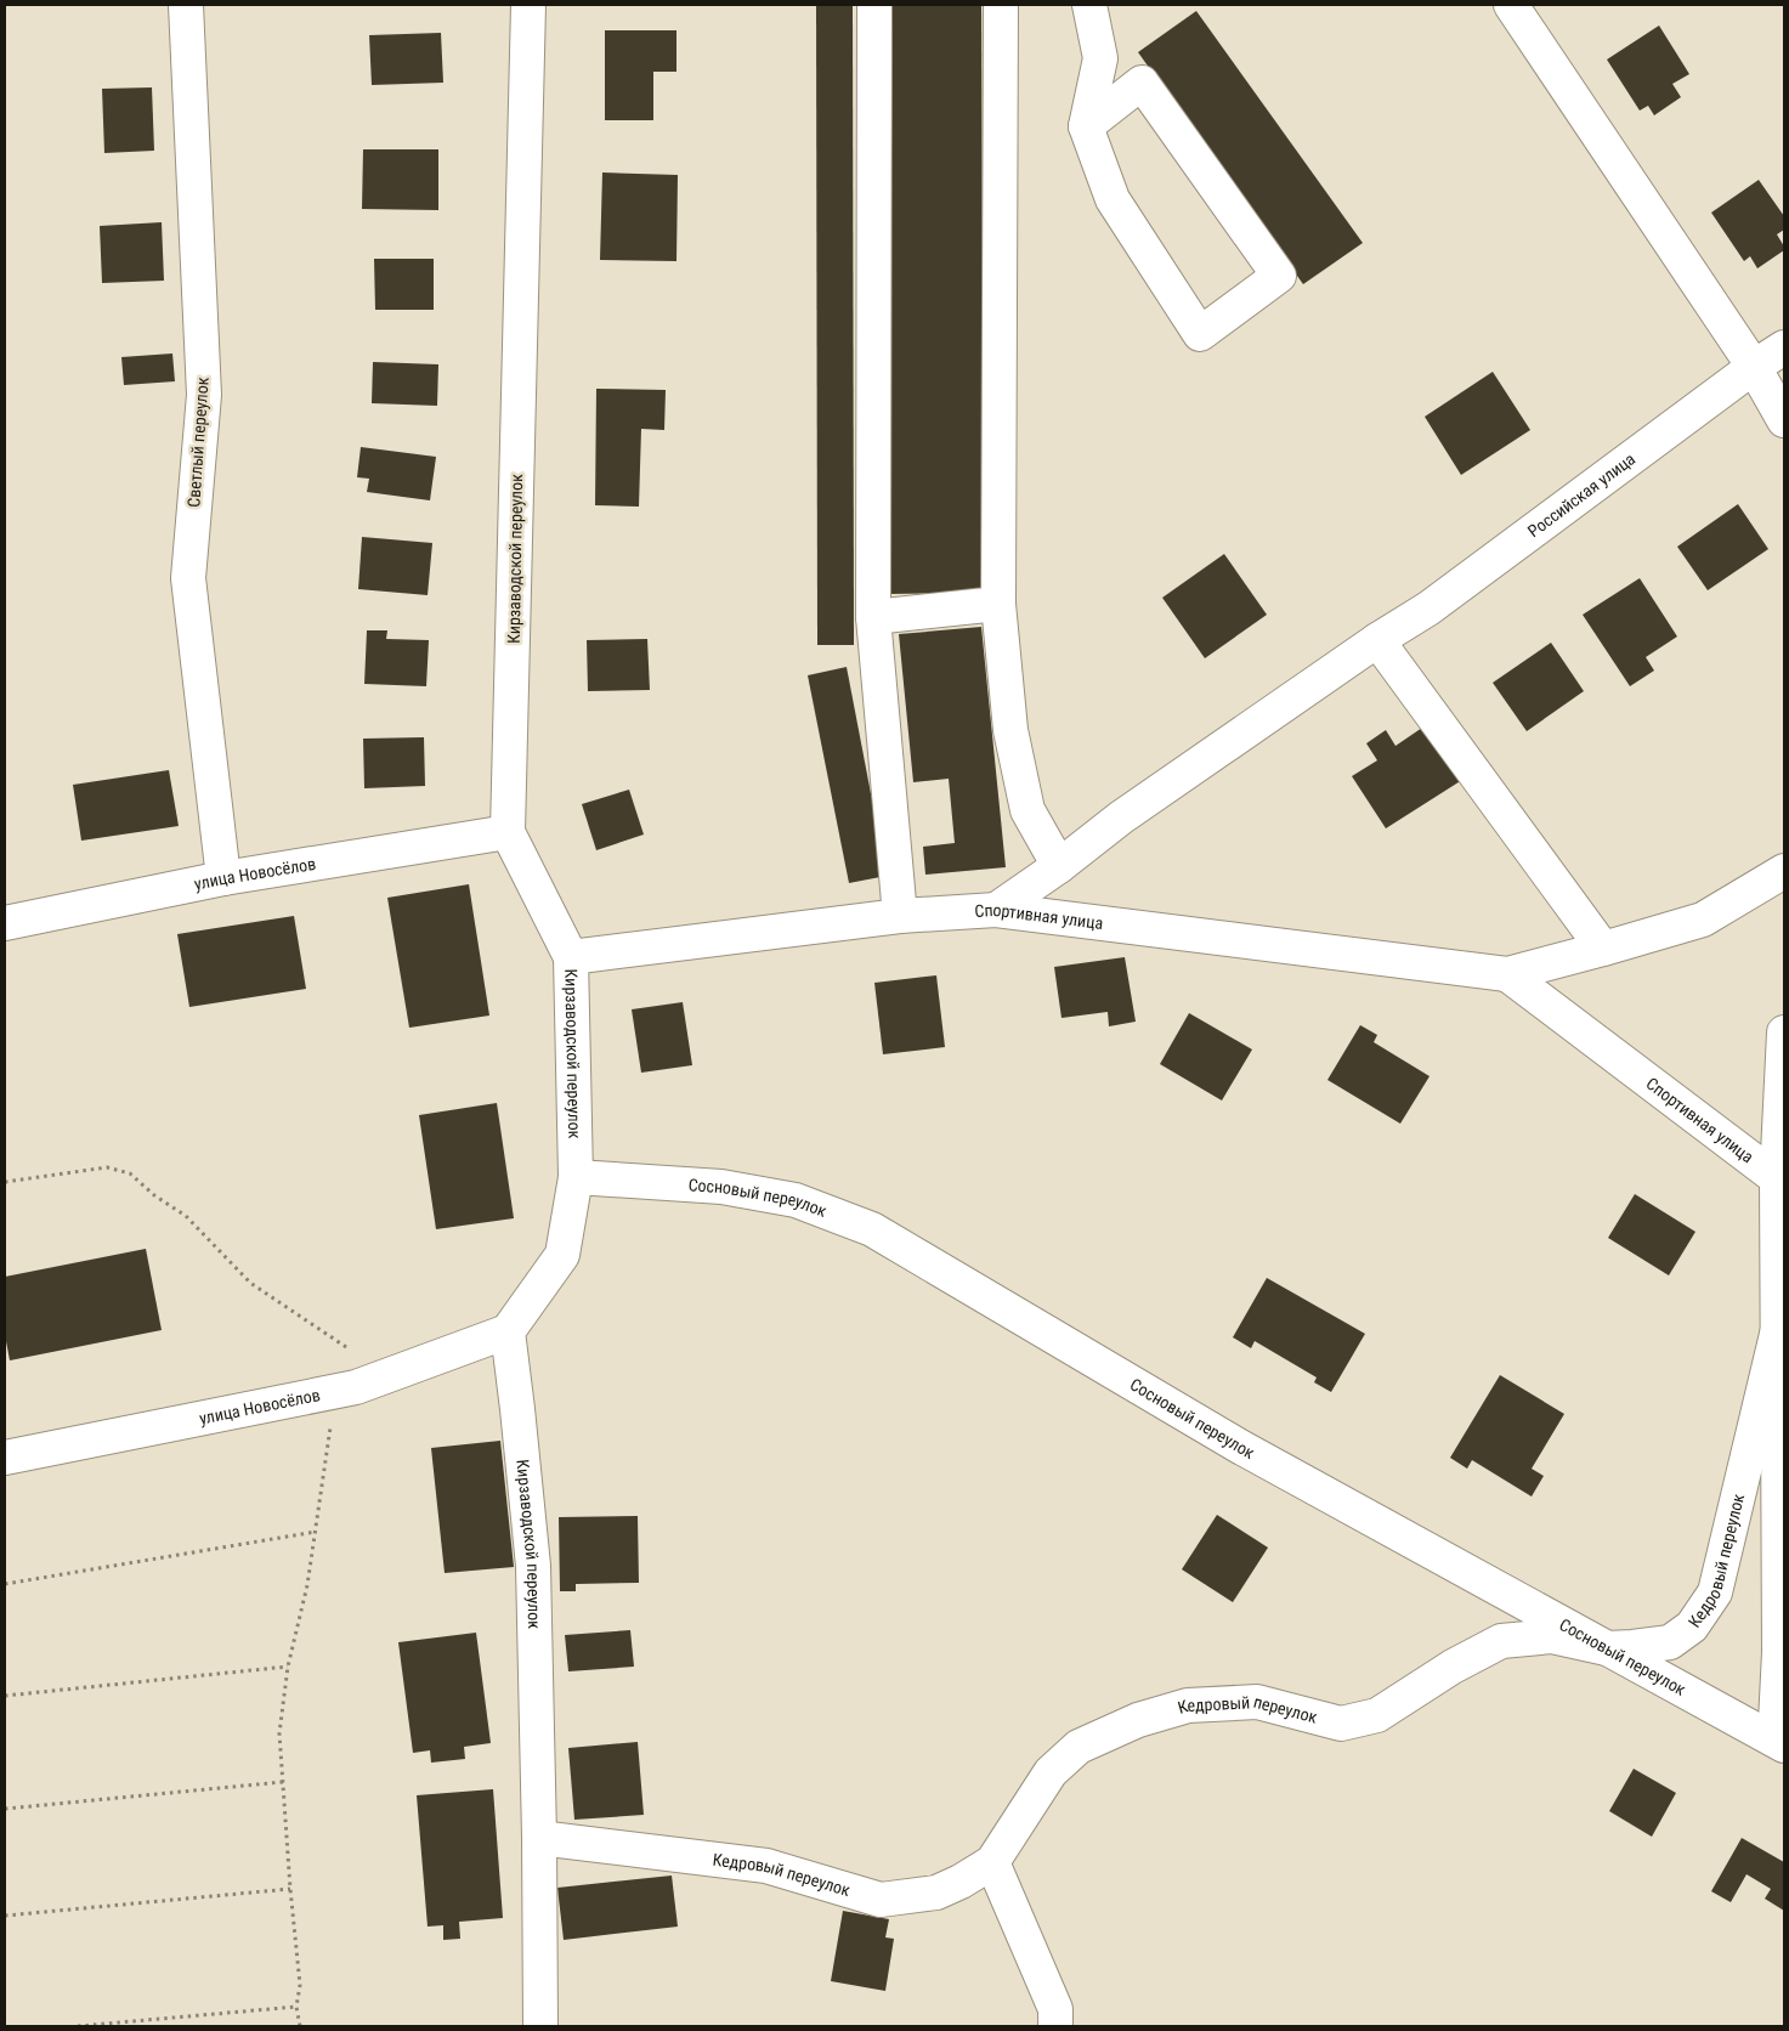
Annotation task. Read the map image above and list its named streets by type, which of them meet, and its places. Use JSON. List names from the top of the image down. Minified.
{"streets":{"street":["Светлый переулок","Российская улица","Кирзаводской переулок","улица Новосёлов","Спортивная улица","Сосновый переулок","Кедровый переулок"]},"crossings":[["Светлый переулок","улица Новосёлов"],["Российская улица","Спортивная улица"],["Кирзаводской переулок","улица Новосёлов"],["Кирзаводской переулок","Спортивная улица"],["Кирзаводской переулок","Сосновый переулок"],["Кирзаводской переулок","Кедровый переулок"],["Сосновый переулок","Кедровый переулок"]]}
